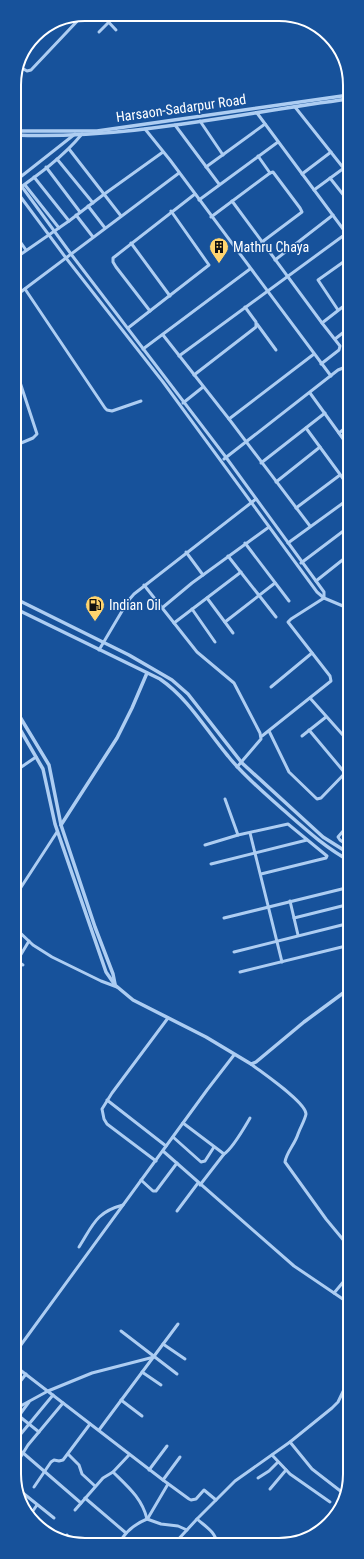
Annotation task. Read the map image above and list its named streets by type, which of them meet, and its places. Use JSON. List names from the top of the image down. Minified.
{"streets":{"street":["Harsaon-Sadarpur Road"]},"places":{"building":["Mathru Chaya"],"fuel station":["Indian Oil"]}}
